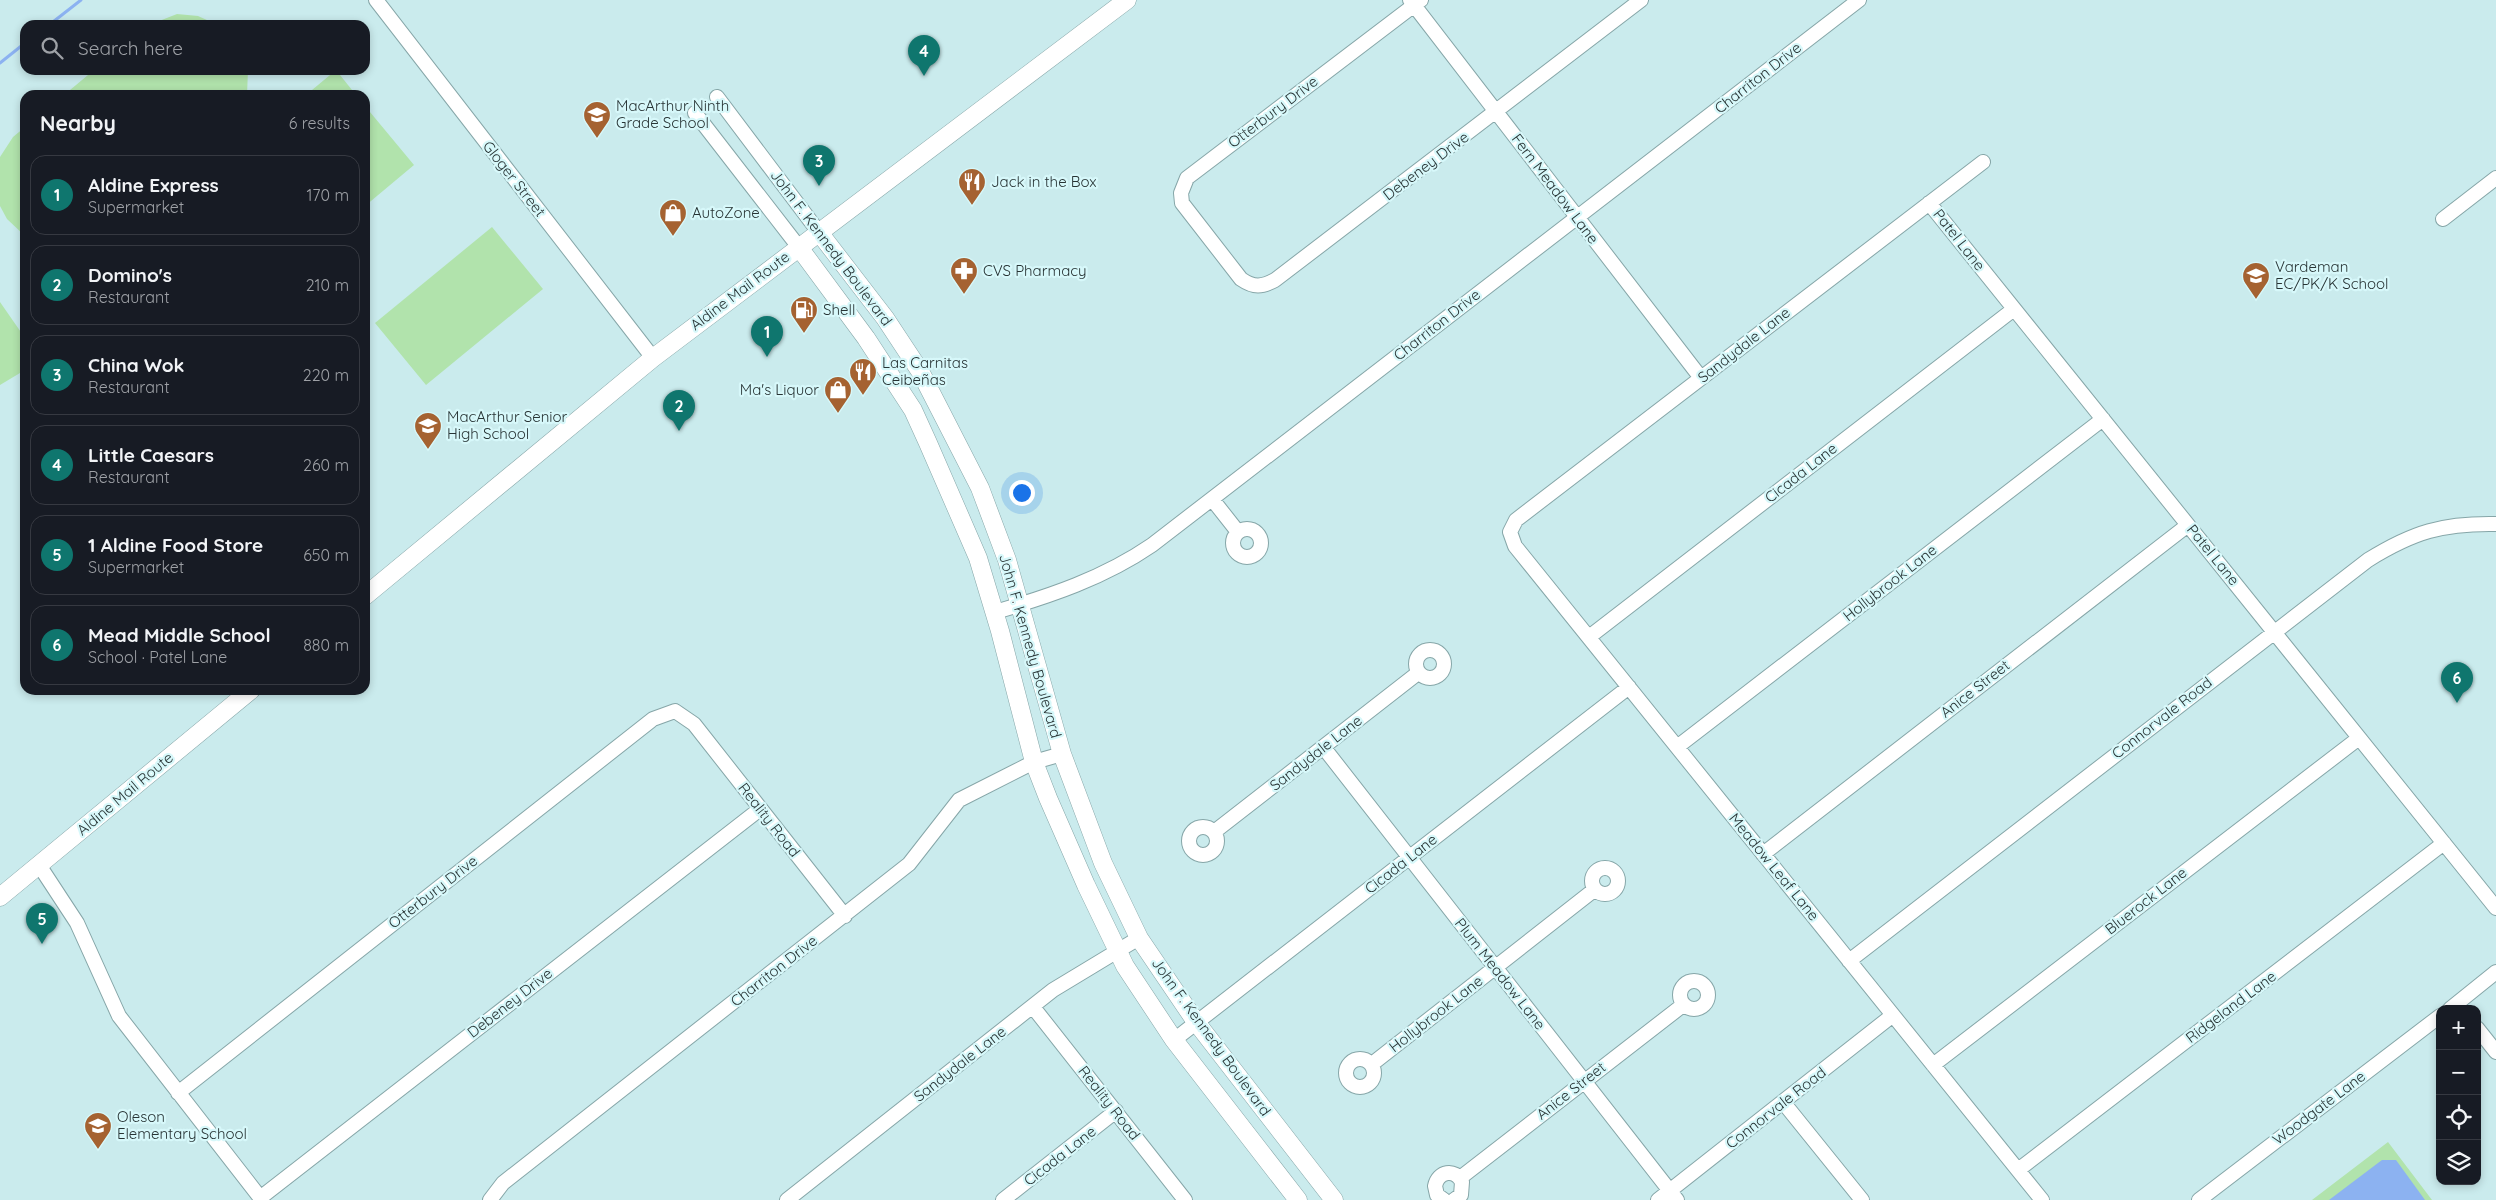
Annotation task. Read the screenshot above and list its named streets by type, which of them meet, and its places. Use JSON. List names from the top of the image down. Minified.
{"streets":{"main road":["John F. Kennedy Boulevard","Aldine Mail Route"],"street":["Charriton Drive","Otterbury Drive","Debeney Drive","Gloger Street","Fern Meadow Lane","Patel Lane","Sandydale Lane","Cicada Lane","Hollybrook Lane","Anice Street","Connorvale Road","Reality Road","Meadow Leaf Lane","Bluerock Lane","Plum Meadow Lane","Ridgeland Lane","Woodgate Lane"]},"crossings":[["Charriton Drive","Fern Meadow Lane"],["Charriton Drive","John F. Kennedy Boulevard"],["Charriton Drive","Reality Road"],["Otterbury Drive","Debeney Drive"],["Otterbury Drive","Fern Meadow Lane"],["Otterbury Drive","Reality Road"],["Debeney Drive","Fern Meadow Lane"],["Debeney Drive","Reality Road"],["Gloger Street","Aldine Mail Route"],["Fern Meadow Lane","Sandydale Lane"],["Patel Lane","Sandydale Lane"],["Patel Lane","Cicada Lane"],["Patel Lane","Hollybrook Lane"],["Patel Lane","Anice Street"],["Patel Lane","Connorvale Road"],["Patel Lane","Bluerock Lane"],["Patel Lane","Ridgeland Lane"],["John F. Kennedy Boulevard","Aldine Mail Route"],["John F. Kennedy Boulevard","Sandydale Lane"],["John F. Kennedy Boulevard","Cicada Lane"],["Sandydale Lane","Reality Road"],["Sandydale Lane","Meadow Leaf Lane"],["Sandydale Lane","Plum Meadow Lane"],["Cicada Lane","Reality Road"],["Cicada Lane","Meadow Leaf Lane"],["Cicada Lane","Plum Meadow Lane"],["Hollybrook Lane","Meadow Leaf Lane"],["Hollybrook Lane","Plum Meadow Lane"],["Anice Street","Meadow Leaf Lane"],["Anice Street","Plum Meadow Lane"],["Connorvale Road","Meadow Leaf Lane"],["Connorvale Road","Plum Meadow Lane"],["Meadow Leaf Lane","Bluerock Lane"],["Meadow Leaf Lane","Ridgeland Lane"]],"places":{"school or university":["MacArthur Ninth Grade School","Vardeman EC/PK/K School","MacArthur Senior High School","Oleson Elementary School"],"restaurant":["Jack in the Box","Las Carnitas Ceibeñas"],"shop":["AutoZone","Ma's Liquor"],"pharmacy":["CVS Pharmacy"],"fuel station":["Shell"]},"page":{"search":"Search here","pins":["4","3","1","2","6","5"],"heading":["Nearby","6 results"],"list":[{"mark":"1","name":"Aldine Express","note":"Supermarket","value":"170 m"},{"mark":"2","name":"Domino's","note":"Restaurant","value":"210 m"},{"mark":"3","name":"China Wok","note":"Restaurant","value":"220 m"},{"mark":"4","name":"Little Caesars","note":"Restaurant","value":"260 m"},{"mark":"5","name":"1 Aldine Food Store","note":"Supermarket","value":"650 m"},{"mark":"6","name":"Mead Middle School","note":"School · Patel Lane","value":"880 m"}],"map_buttons":["+","−"]}}
